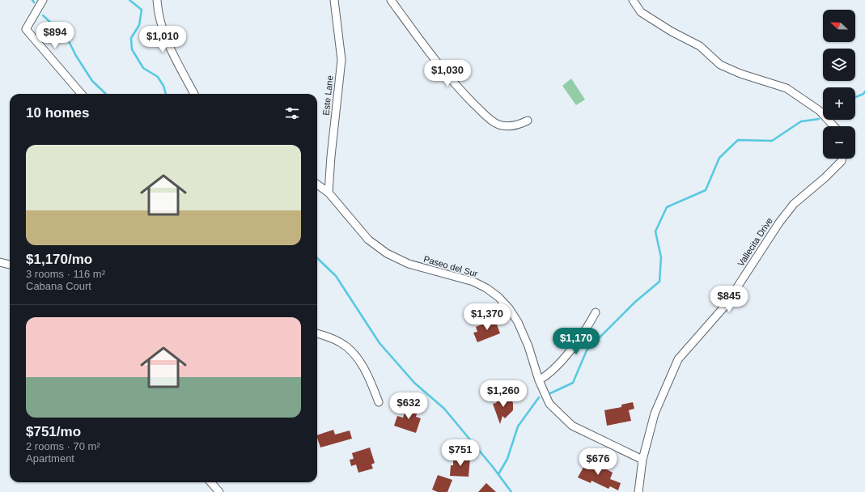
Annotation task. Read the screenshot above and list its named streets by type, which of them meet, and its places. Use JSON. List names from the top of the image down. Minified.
{"streets":{"street":["Este Lane","Vallecita Drive","Paseo del Sur"]},"crossings":[["Este Lane","Paseo del Sur"],["Vallecita Drive","Paseo del Sur"]],"north":"left","page":{"map_buttons":["+","−"],"price":["$894","$1,010","$1,030","$845","$1,370","$1,170","$1,260","$632","$751","$676"],"heading":"10 homes","list":[{"name":"$1,170/mo","note":"3 rooms · 116 m² · Cabana Court"},{"name":"$751/mo","note":"2 rooms · 70 m² · Apartment"}]}}
